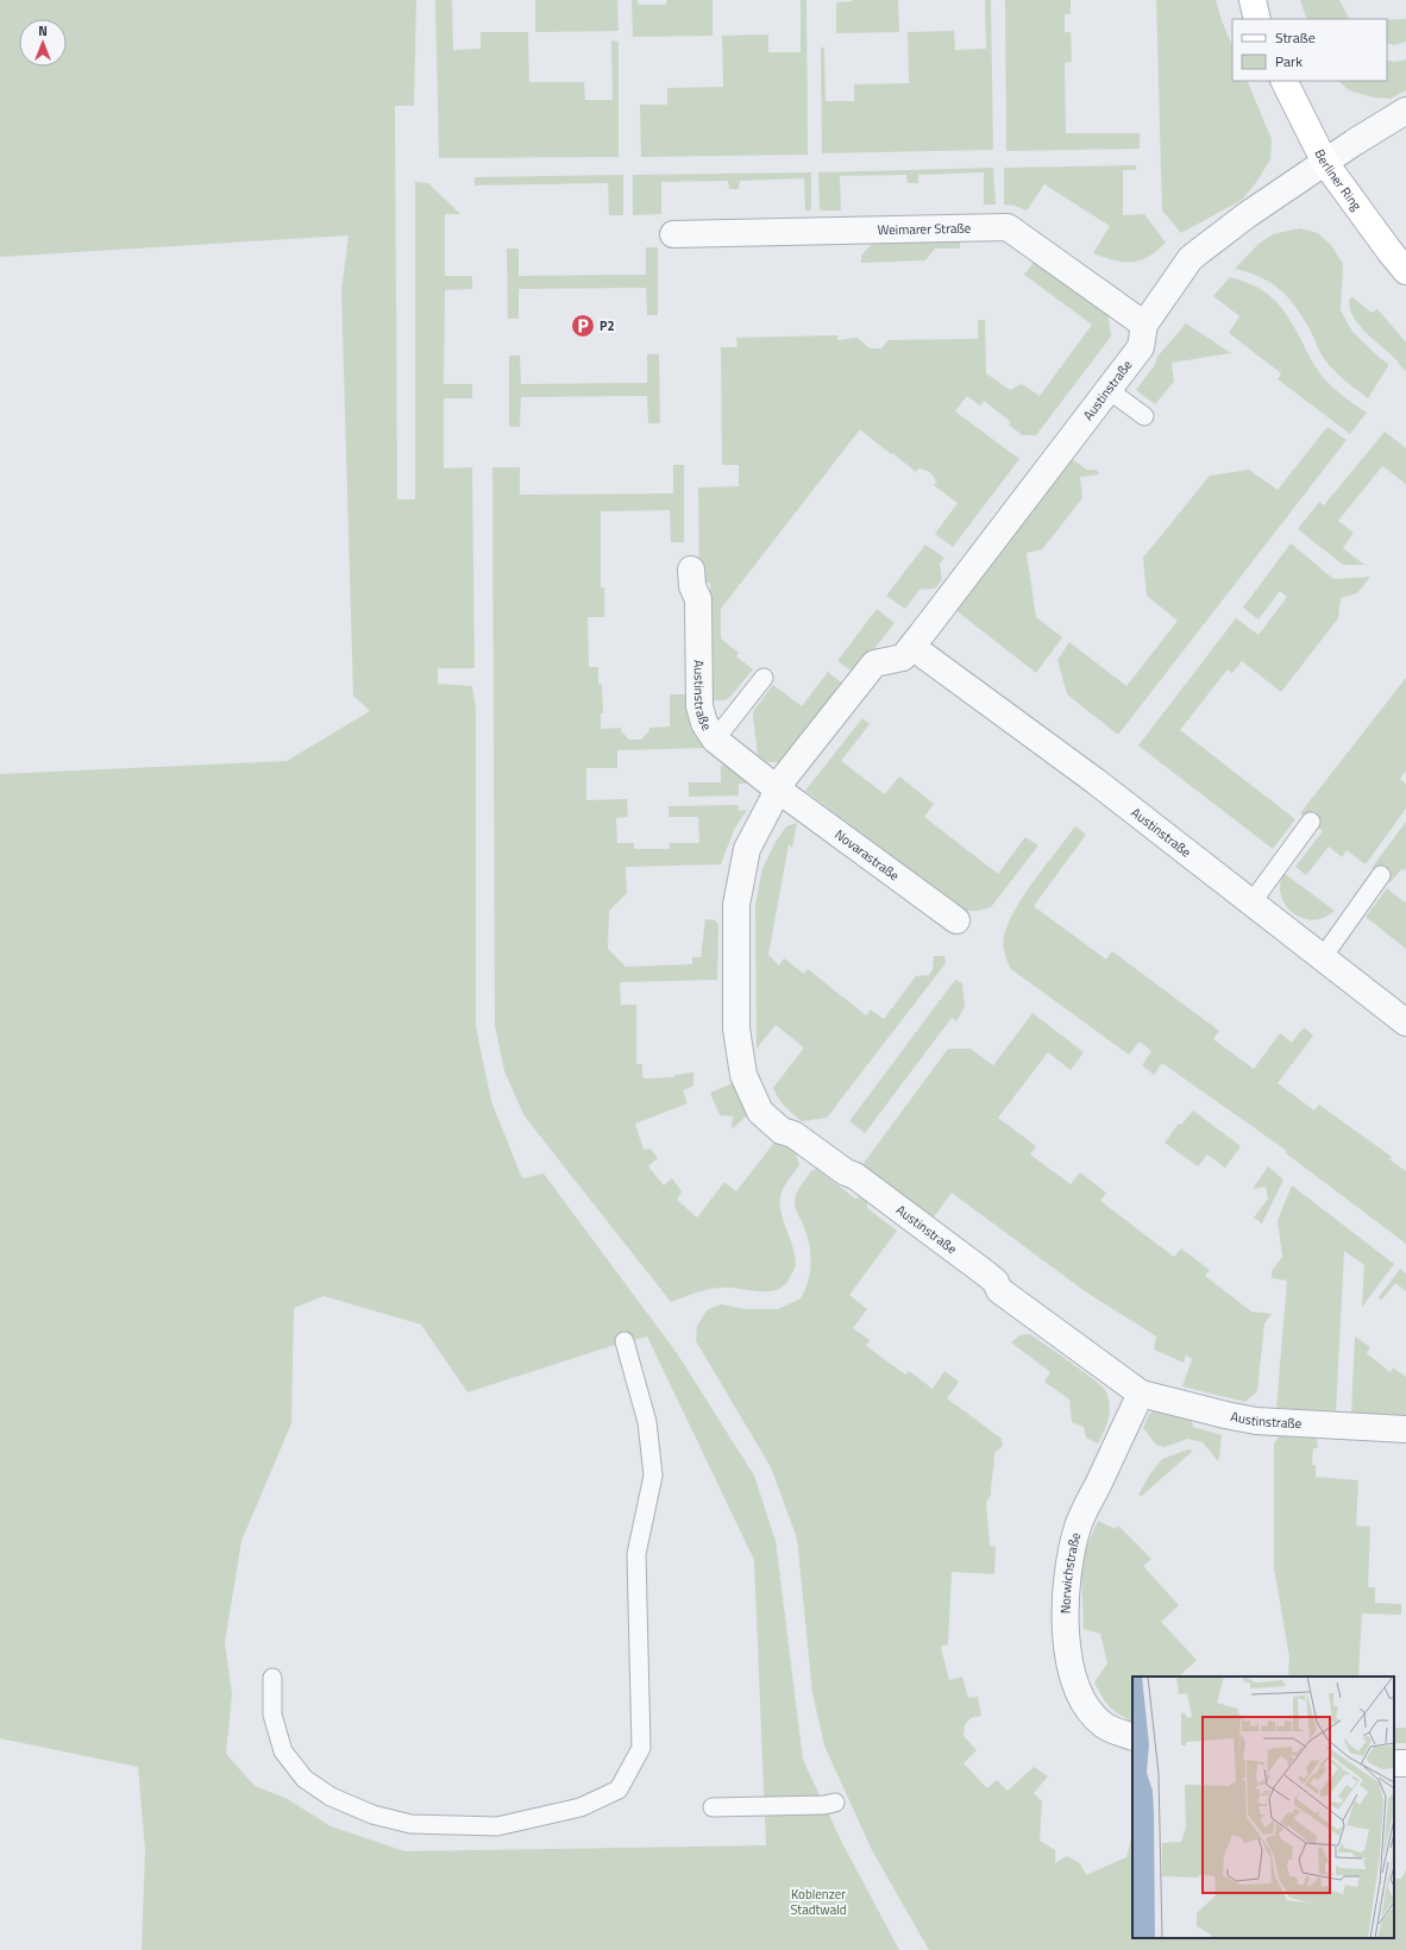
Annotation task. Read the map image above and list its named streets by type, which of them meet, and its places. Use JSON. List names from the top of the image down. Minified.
{"streets":{"street":["Berliner Ring","Weimarer Straße","Austinstraße","Novarastraße","Norwichstraße"]},"crossings":[["Berliner Ring","Austinstraße"],["Weimarer Straße","Austinstraße"],["Austinstraße","Novarastraße"],["Austinstraße","Norwichstraße"]],"parks":["Koblenzer Stadtwald"],"places":{"parking":["P2"]},"legend":["Straße","Park"],"north":"top"}
